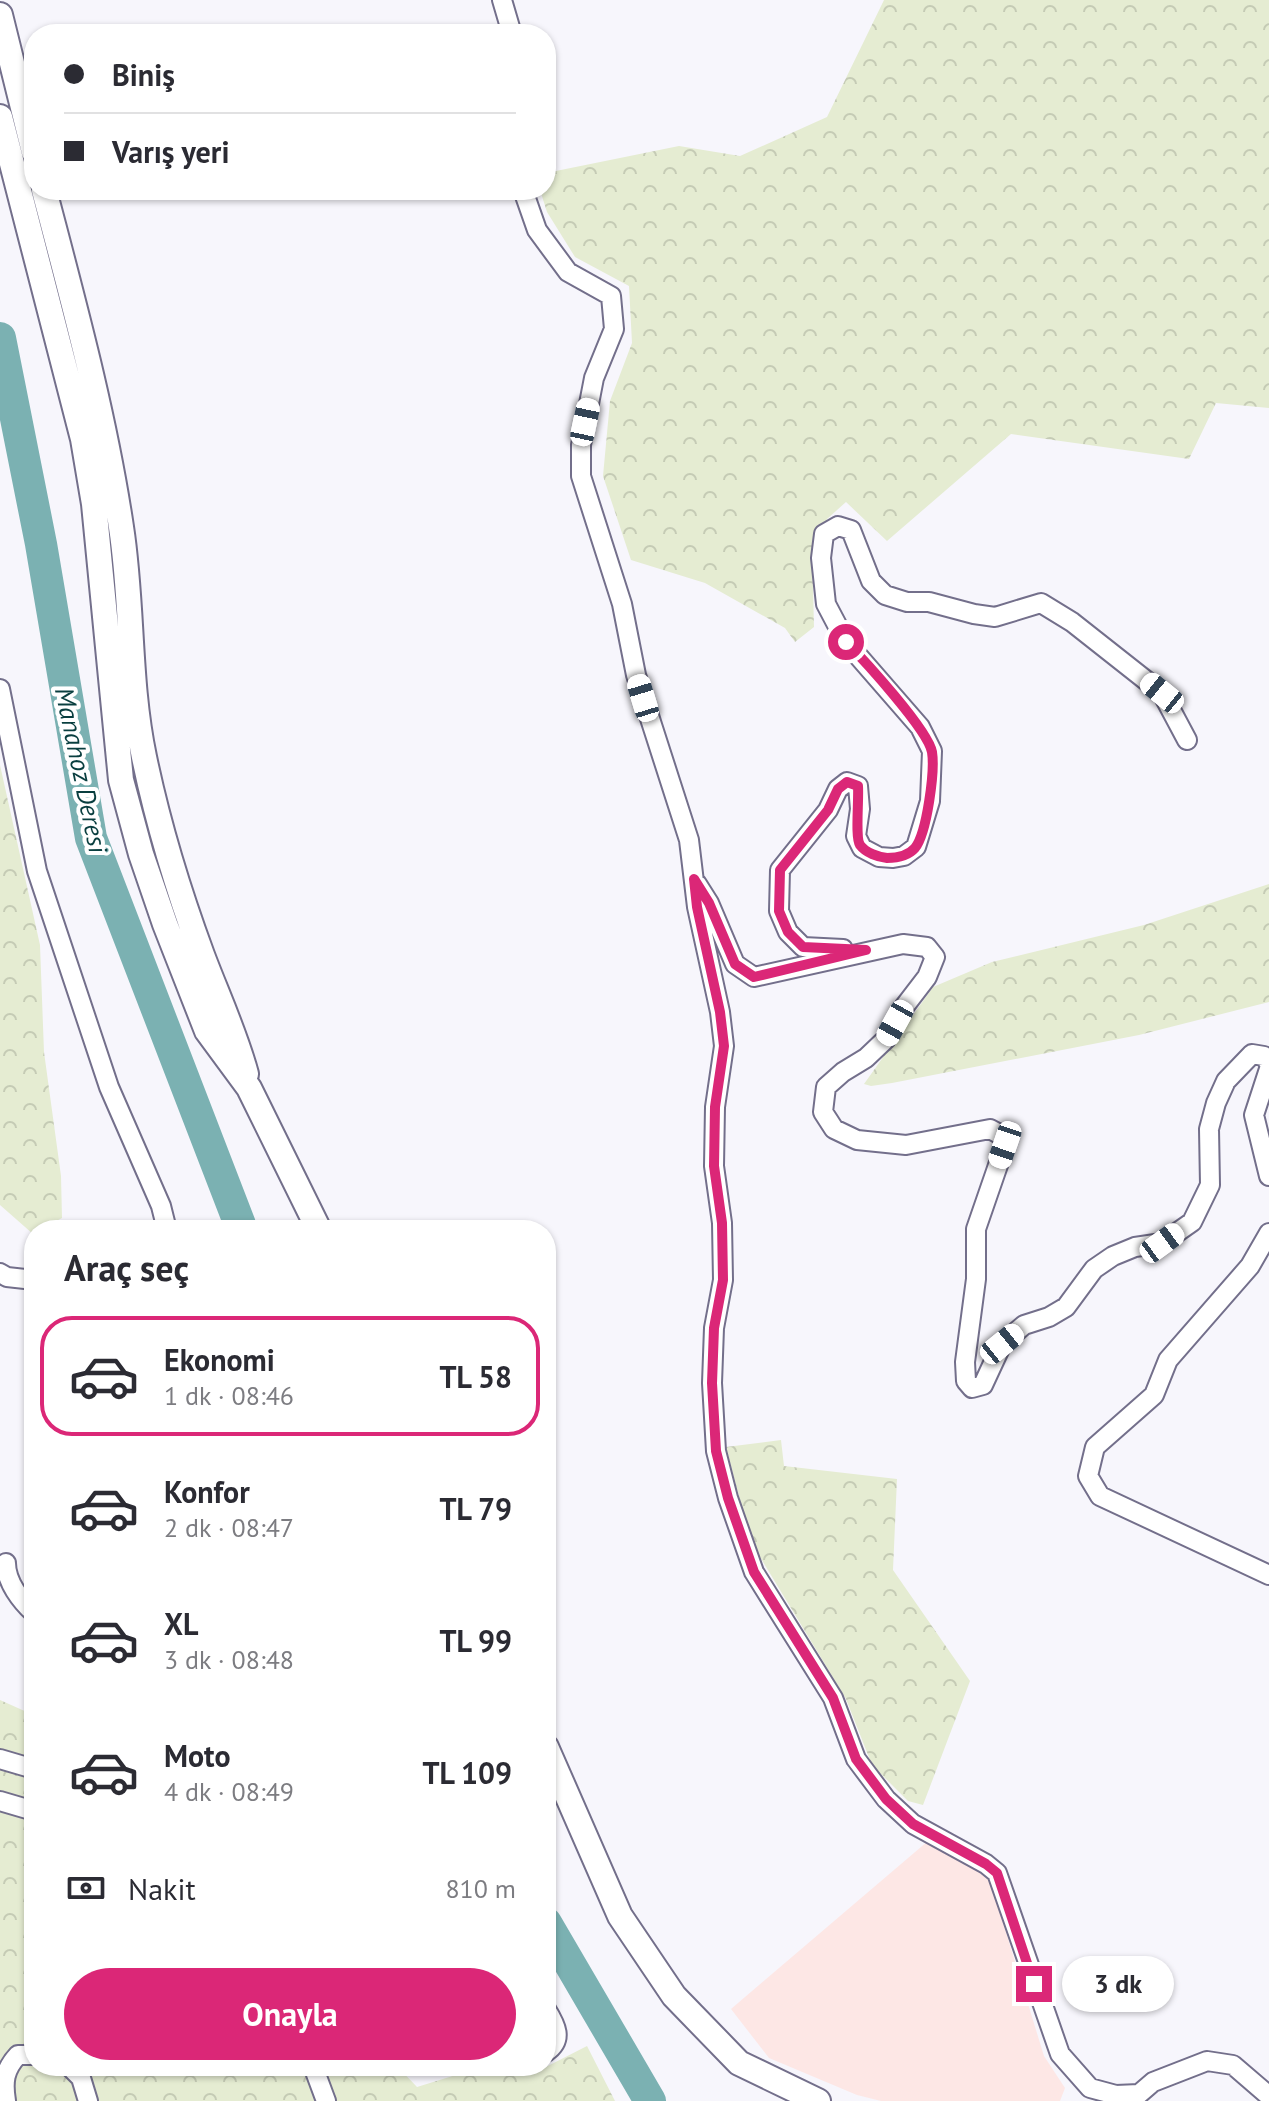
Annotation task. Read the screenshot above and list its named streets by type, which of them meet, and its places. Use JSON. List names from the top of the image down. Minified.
{"water":["Manahoz Deresi"],"page":{"banner":["Biniş","Varış yeri"],"heading":"Araç seç","list":[{"name":"Ekonomi","note":"1 dk · 08:46","value":"TL 58"},{"name":"Konfor","note":"2 dk · 08:47","value":"TL 79"},{"name":"XL","note":"3 dk · 08:48","value":"TL 99"},{"name":"Moto","note":"4 dk · 08:49","value":"TL 109"}],"pay":["Nakit","810 m"],"buttons":"Onayla","bubble":"3 dk"}}
